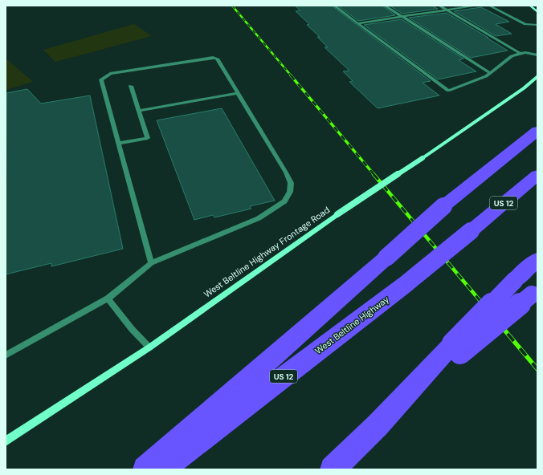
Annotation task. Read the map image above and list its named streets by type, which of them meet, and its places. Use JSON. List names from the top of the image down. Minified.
{"streets":{"highway":["US 12","West Beltline Highway"],"street":["West Beltline Highway Frontage Road"]}}
